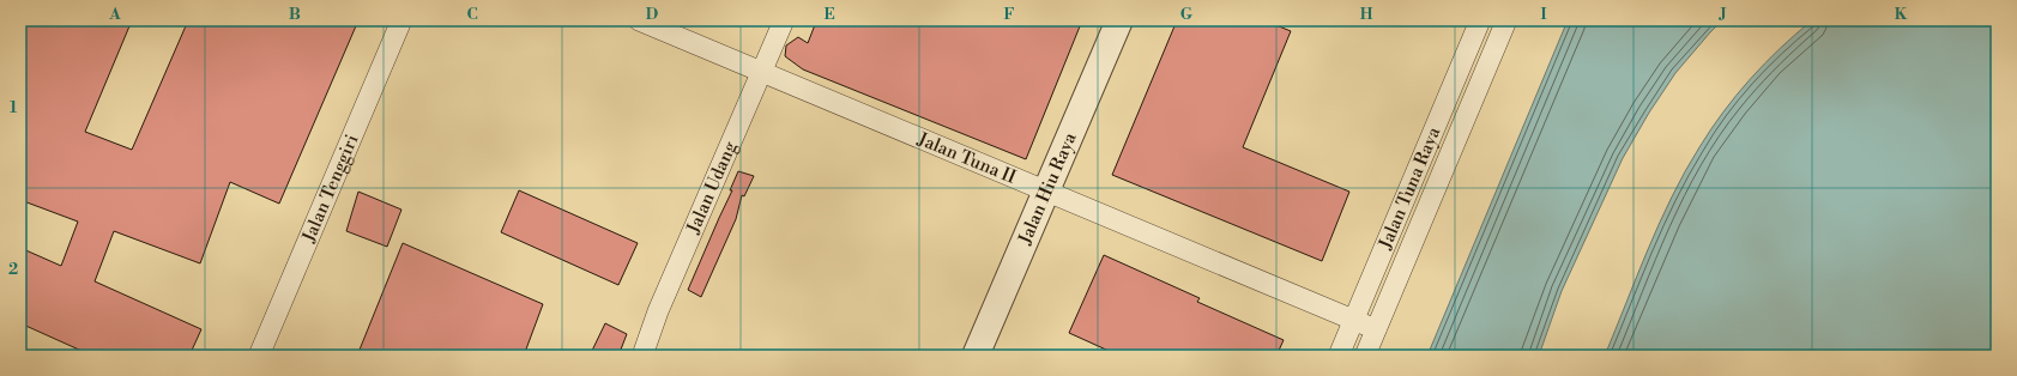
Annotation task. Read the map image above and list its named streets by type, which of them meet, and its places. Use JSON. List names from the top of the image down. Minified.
{"streets":{"street":["Jalan Tuna II","Jalan Tenggiri","Jalan Udang","Jalan Hiu Raya","Jalan Tuna Raya"]},"crossings":[["Jalan Tuna II","Jalan Udang"],["Jalan Tuna II","Jalan Hiu Raya"],["Jalan Tuna II","Jalan Tuna Raya"]],"grid":{"columns":["A","B","C","D","E","F","G","H","I","J","K"],"rows":["1","2"]}}
